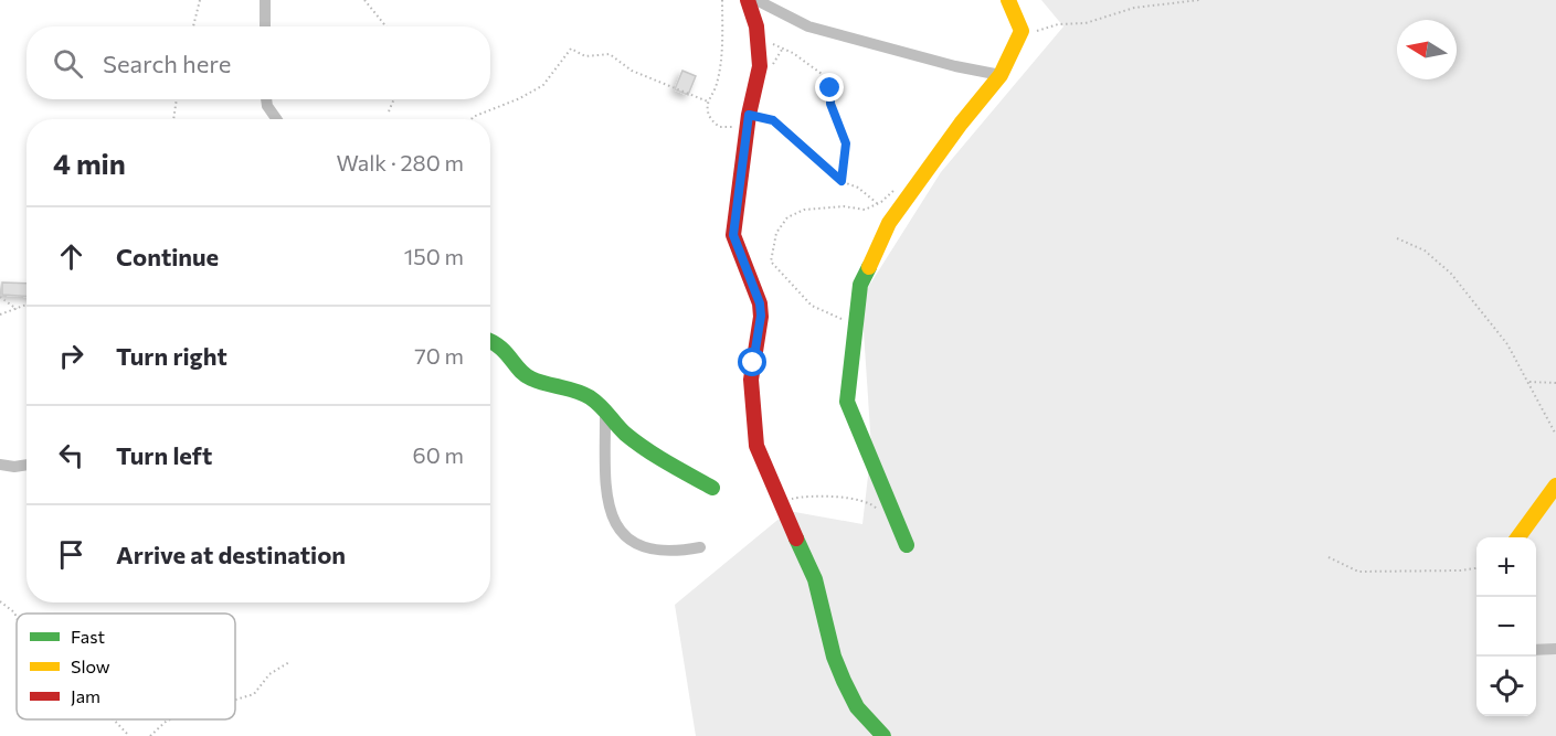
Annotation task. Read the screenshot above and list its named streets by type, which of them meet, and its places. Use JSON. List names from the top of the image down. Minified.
{"legend":["Fast","Slow","Jam"],"north":"left","page":{"search":"Search here","heading":["4 min","Walk · 280 m"],"list":[["Continue","150 m"],["Turn right","70 m"],["Turn left","60 m"],"Arrive at destination"],"map_buttons":["+","−"]}}
